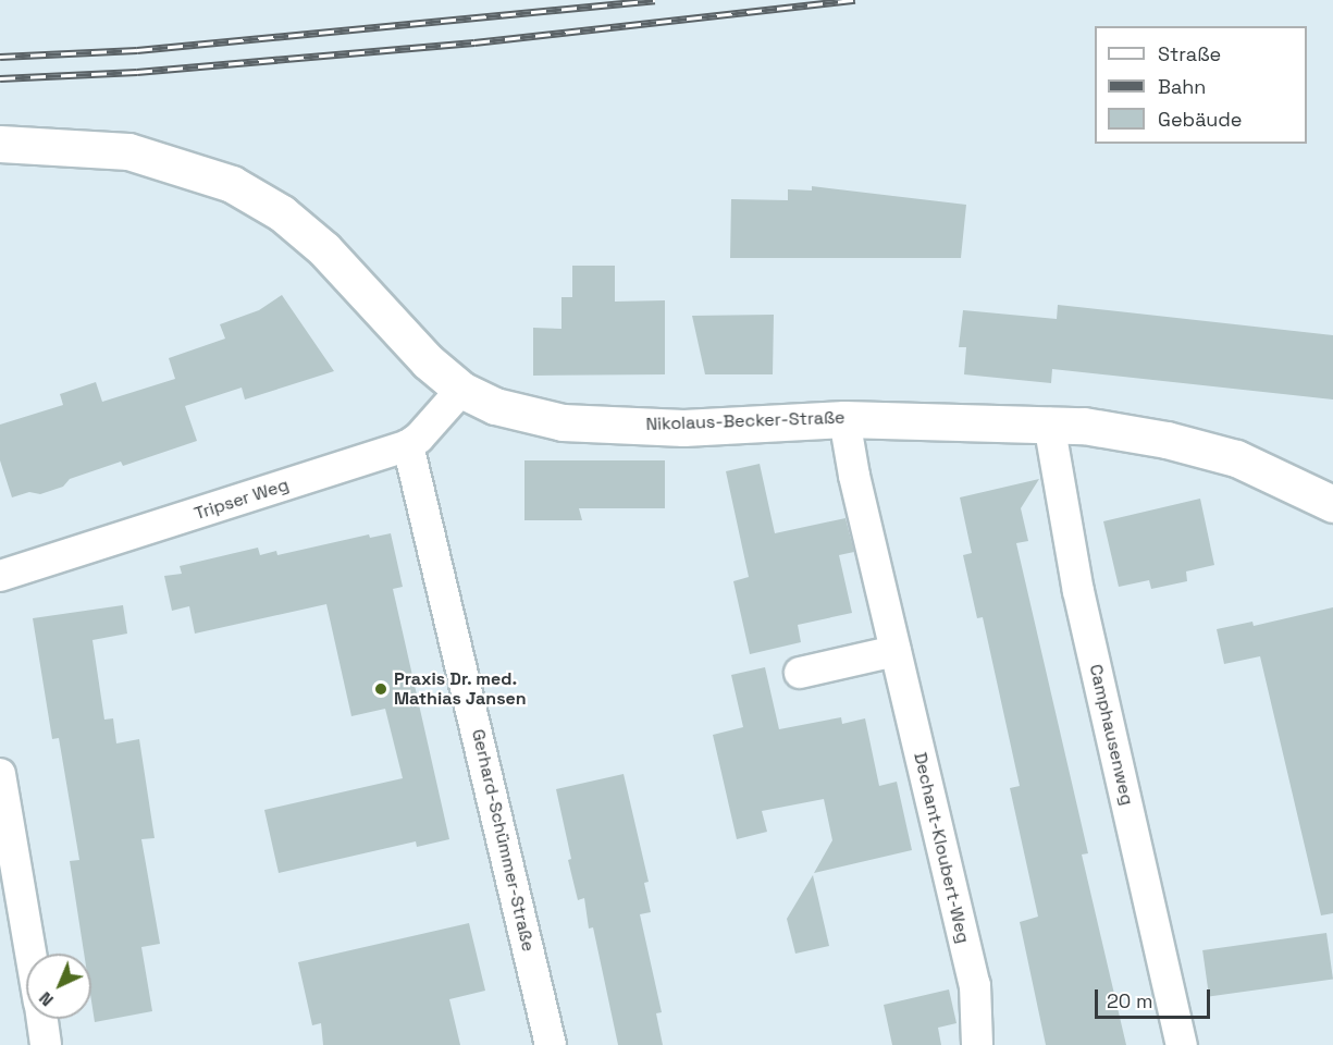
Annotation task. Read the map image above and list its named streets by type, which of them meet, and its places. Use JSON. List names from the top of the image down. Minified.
{"streets":{"main road":["Nikolaus-Becker-Straße"],"street":["Tripser Weg","Camphausenweg","Gerhard-Schümmer-Straße","Dechant-Kloubert-Weg"]},"crossings":[["Nikolaus-Becker-Straße","Tripser Weg"],["Nikolaus-Becker-Straße","Camphausenweg"],["Nikolaus-Becker-Straße","Dechant-Kloubert-Weg"],["Tripser Weg","Gerhard-Schümmer-Straße"]],"places":["Praxis Dr. med. Mathias Jansen"],"legend":["Straße","Bahn","Gebäude"],"scale_bar":"20 m","north":"bottom left"}
